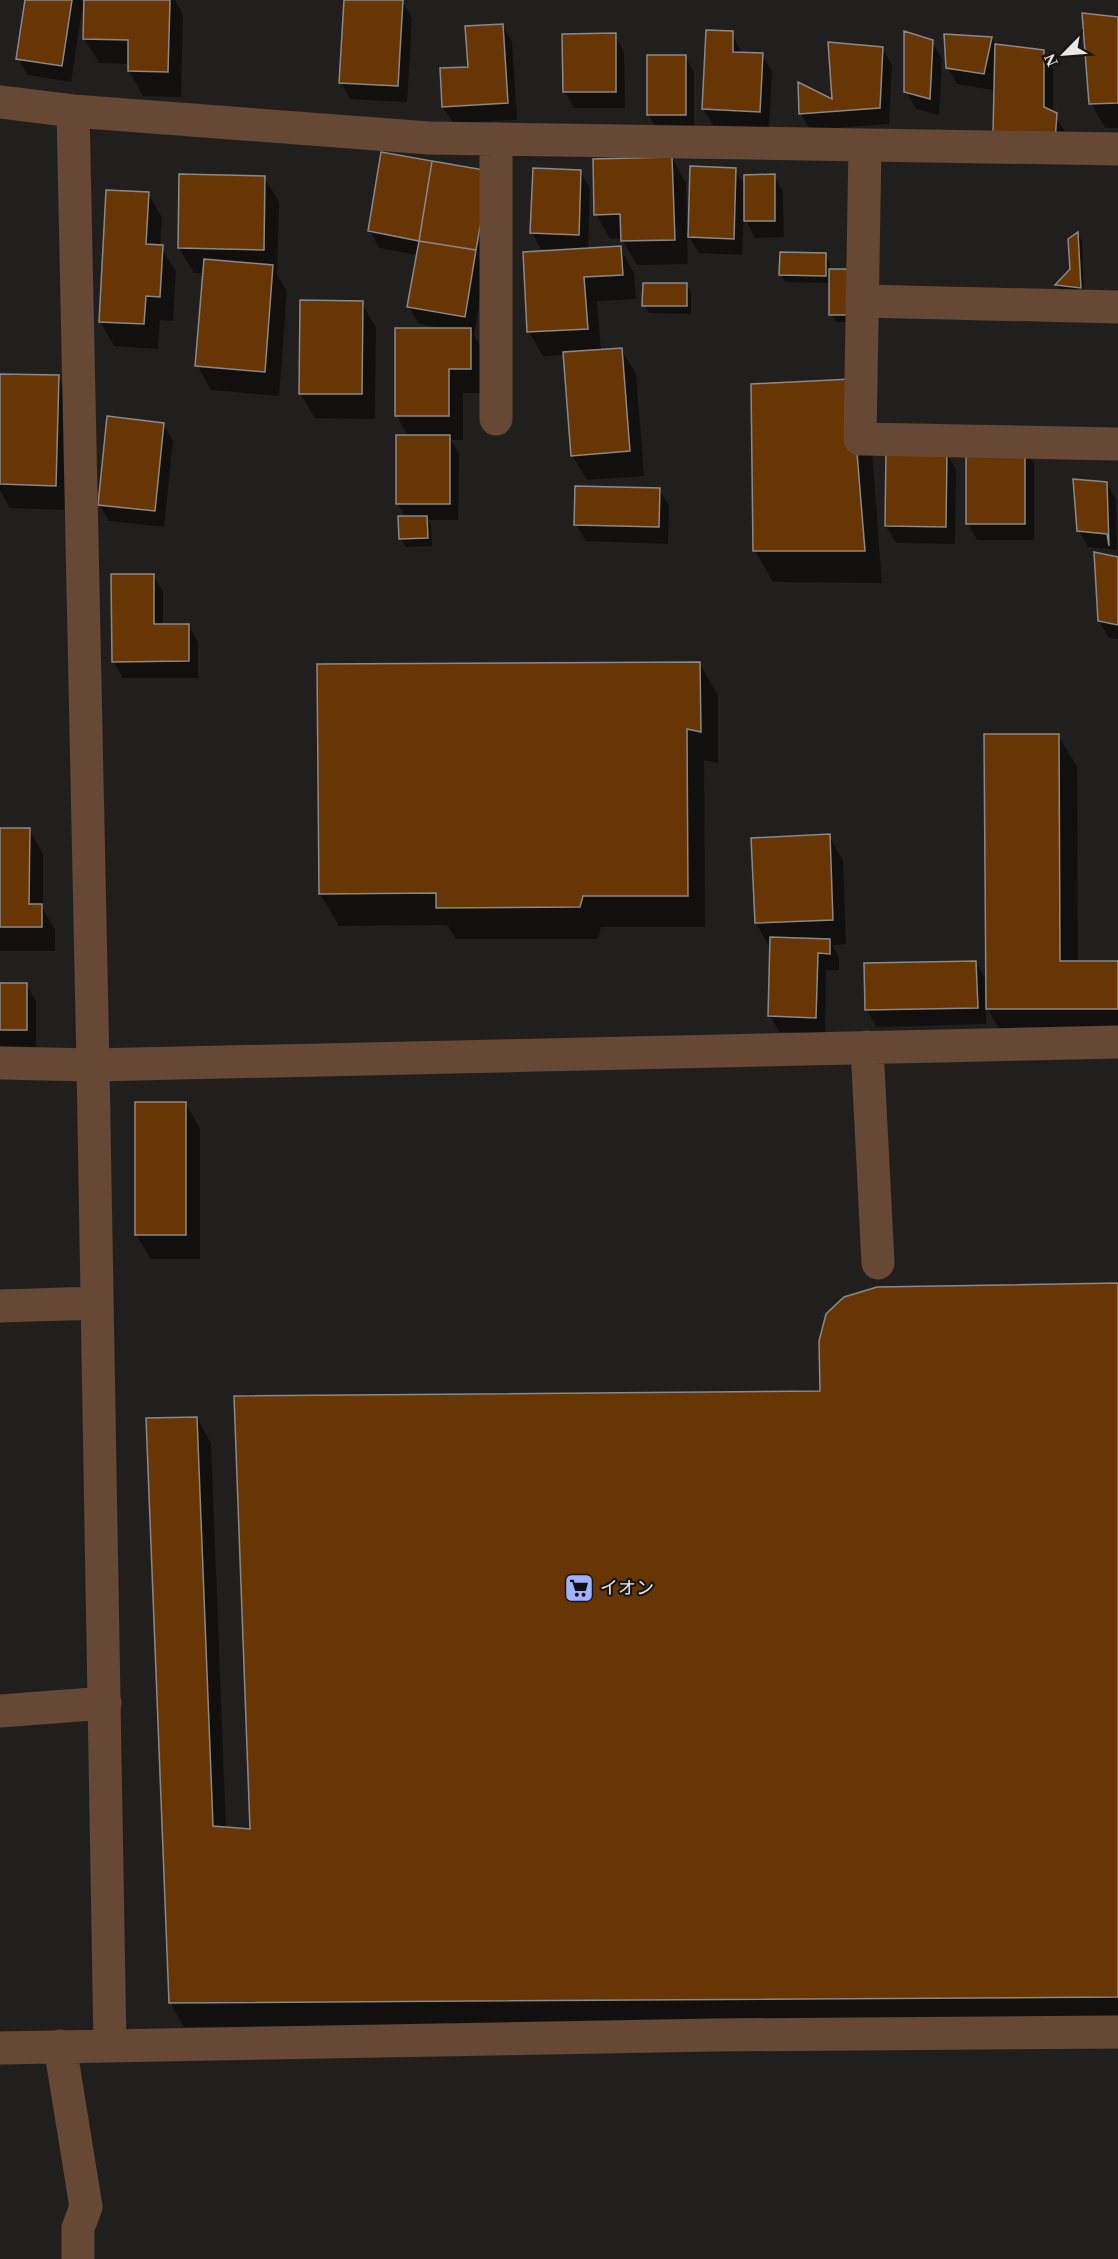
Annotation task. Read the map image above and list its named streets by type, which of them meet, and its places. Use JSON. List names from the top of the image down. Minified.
{"places":{"supermarket":["イオン"]},"north":"bottom left"}
